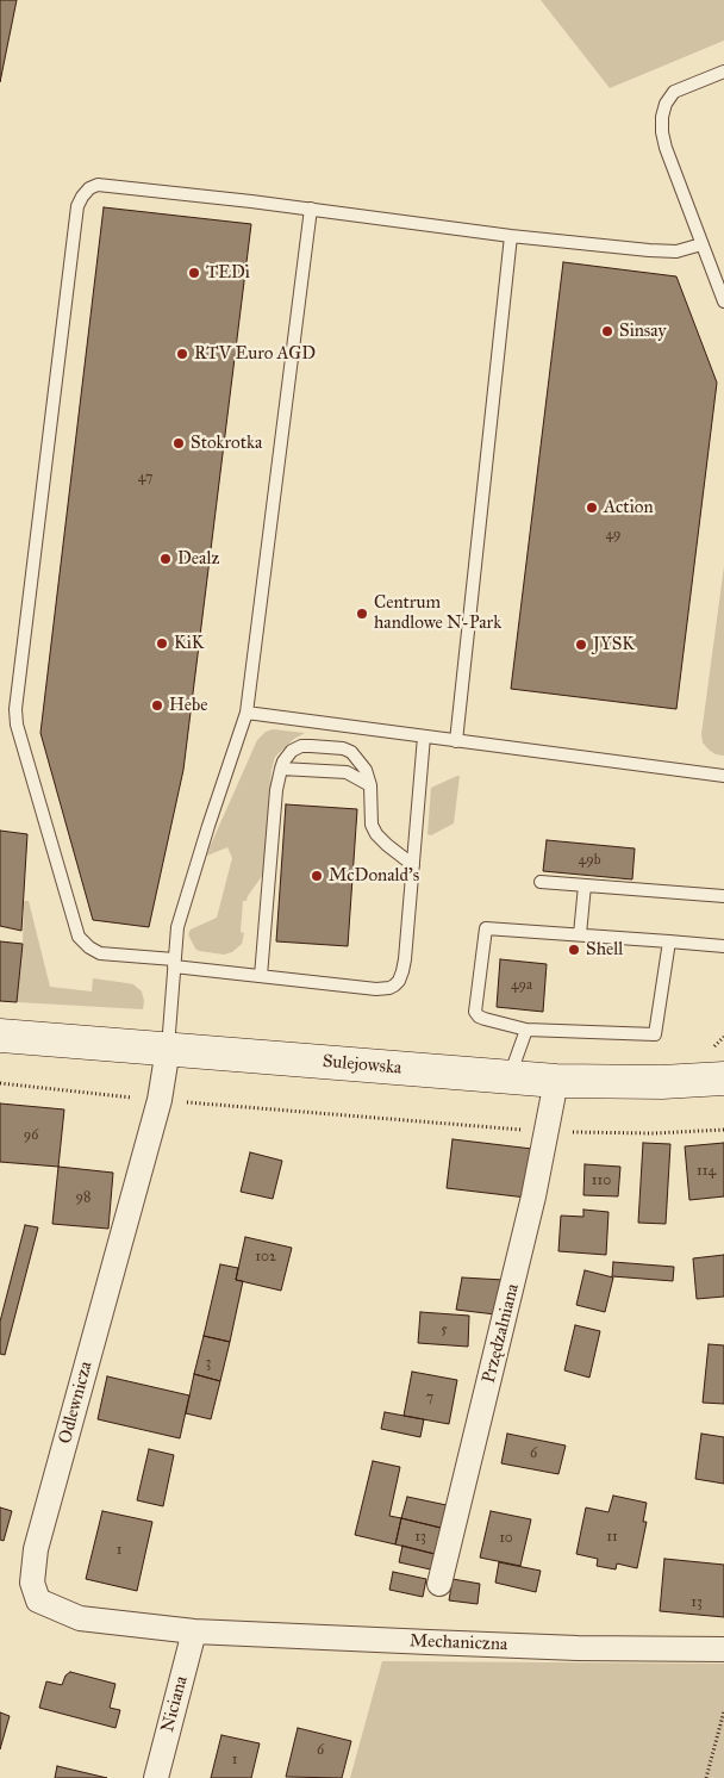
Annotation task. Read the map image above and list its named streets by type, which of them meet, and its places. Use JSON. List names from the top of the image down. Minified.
{"streets":{"main road":["Sulejowska"],"street":["Przędzalniana","Odlewnicza","Mechaniczna","Niciana"]},"crossings":[["Sulejowska","Przędzalniana"],["Sulejowska","Odlewnicza"],["Odlewnicza","Mechaniczna"],["Odlewnicza","Niciana"],["Mechaniczna","Niciana"]],"places":["TEDi","Sinsay","RTV Euro AGD","Stokrotka","Action","Dealz","Centrum handlowe N-Park","KiK","JYSK","Hebe","McDonald's","Shell"],"house_numbers":["47","49","49b","49a","96","114","110","98","102","5","3","7","6","13","11","10","1","13","6","1"]}
